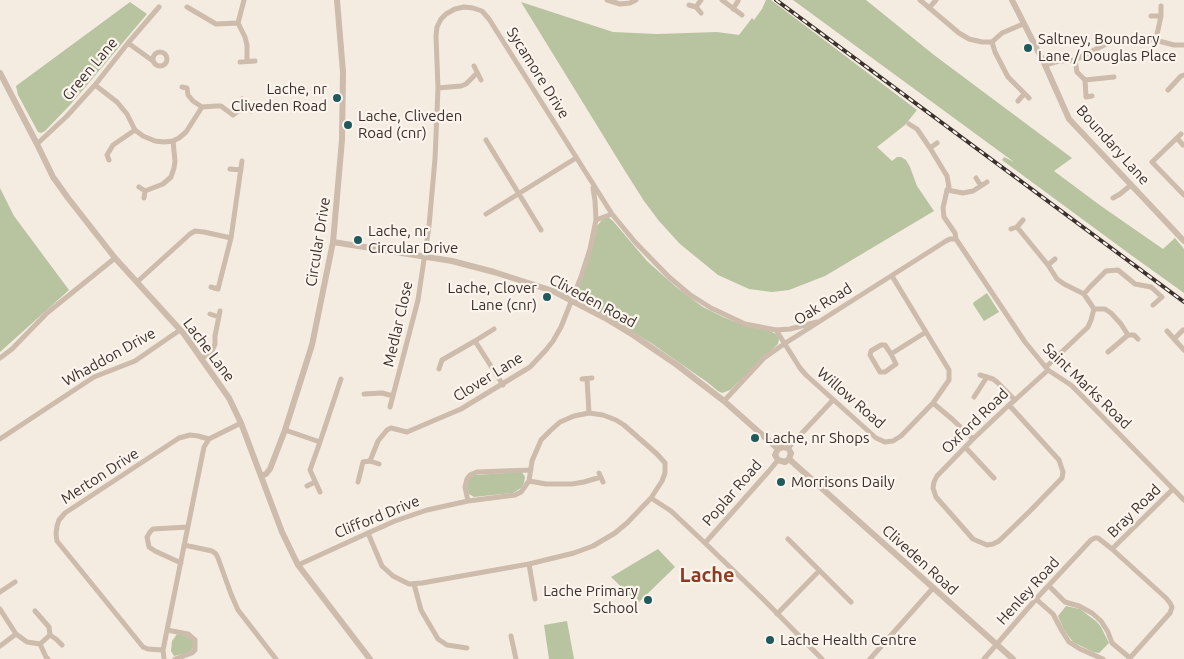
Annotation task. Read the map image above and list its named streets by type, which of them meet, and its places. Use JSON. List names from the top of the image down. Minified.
{"streets":{"street":["Green Lane","Sycamore Drive","Boundary Lane","Circular Drive","Cliveden Road","Oak Road","Medlar Close","Lache Lane","Whaddon Drive","Clover Lane","Saint Marks Road","Willow Road","Oxford Road","Merton Drive","Poplar Road","Bray Road","Clifford Drive","Henley Road"]},"crossings":[["Green Lane","Lache Lane"],["Sycamore Drive","Cliveden Road"],["Sycamore Drive","Oak Road"],["Sycamore Drive","Medlar Close"],["Sycamore Drive","Clover Lane"],["Circular Drive","Cliveden Road"],["Circular Drive","Lache Lane"],["Cliveden Road","Oak Road"],["Cliveden Road","Medlar Close"],["Cliveden Road","Clover Lane"],["Cliveden Road","Poplar Road"],["Cliveden Road","Henley Road"],["Oak Road","Saint Marks Road"],["Oak Road","Willow Road"],["Lache Lane","Whaddon Drive"],["Lache Lane","Clifford Drive"],["Saint Marks Road","Oxford Road"],["Saint Marks Road","Bray Road"],["Bray Road","Henley Road"]],"districts":["Lache"],"places":["Saltney, Boundary Lane / Douglas Place","Lache, nr Cliveden Road","Lache, Cliveden Road (cnr)","Lache, nr Circular Drive","Lache, Clover Lane (cnr)","Lache, nr Shops","Morrisons Daily","Lache Primary School","Lache Health Centre"]}
